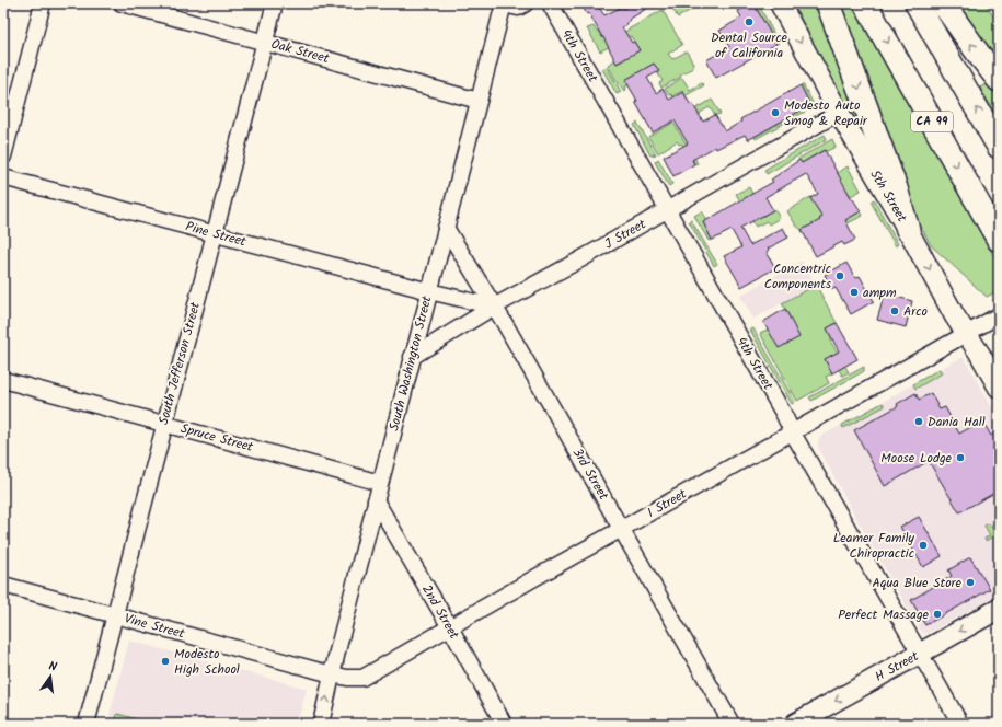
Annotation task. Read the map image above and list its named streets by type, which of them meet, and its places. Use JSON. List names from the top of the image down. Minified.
{"streets":{"highway":["CA 99"],"main road":["5th Street","H Street"],"street":["Oak Street","4th Street","Pine Street","J Street","South Jefferson Street","South Washington Street","Spruce Street","3rd Street","I Street","2nd Street","Vine Street"]},"crossings":[["Oak Street","South Jefferson Street"],["Oak Street","South Washington Street"],["4th Street","J Street"],["4th Street","I Street"],["4th Street","H Street"],["5th Street","J Street"],["5th Street","I Street"],["Pine Street","J Street"],["Pine Street","South Jefferson Street"],["Pine Street","South Washington Street"],["Pine Street","3rd Street"],["J Street","South Washington Street"],["J Street","3rd Street"],["South Jefferson Street","Spruce Street"],["South Jefferson Street","Vine Street"],["South Washington Street","Spruce Street"],["South Washington Street","3rd Street"],["South Washington Street","I Street"],["South Washington Street","2nd Street"],["South Washington Street","Vine Street"],["3rd Street","I Street"],["I Street","2nd Street"],["I Street","Vine Street"]],"one_way":["5th Street","H Street"],"places":["Dental Source of California","Modesto Auto Smog & Repair","Concentric Components","ampm","Arco","Dania Hall","Moose Lodge","Leamer Family Chiropractic","Aqua Blue Store","Perfect Massage","Modesto High School"],"north":"top"}
